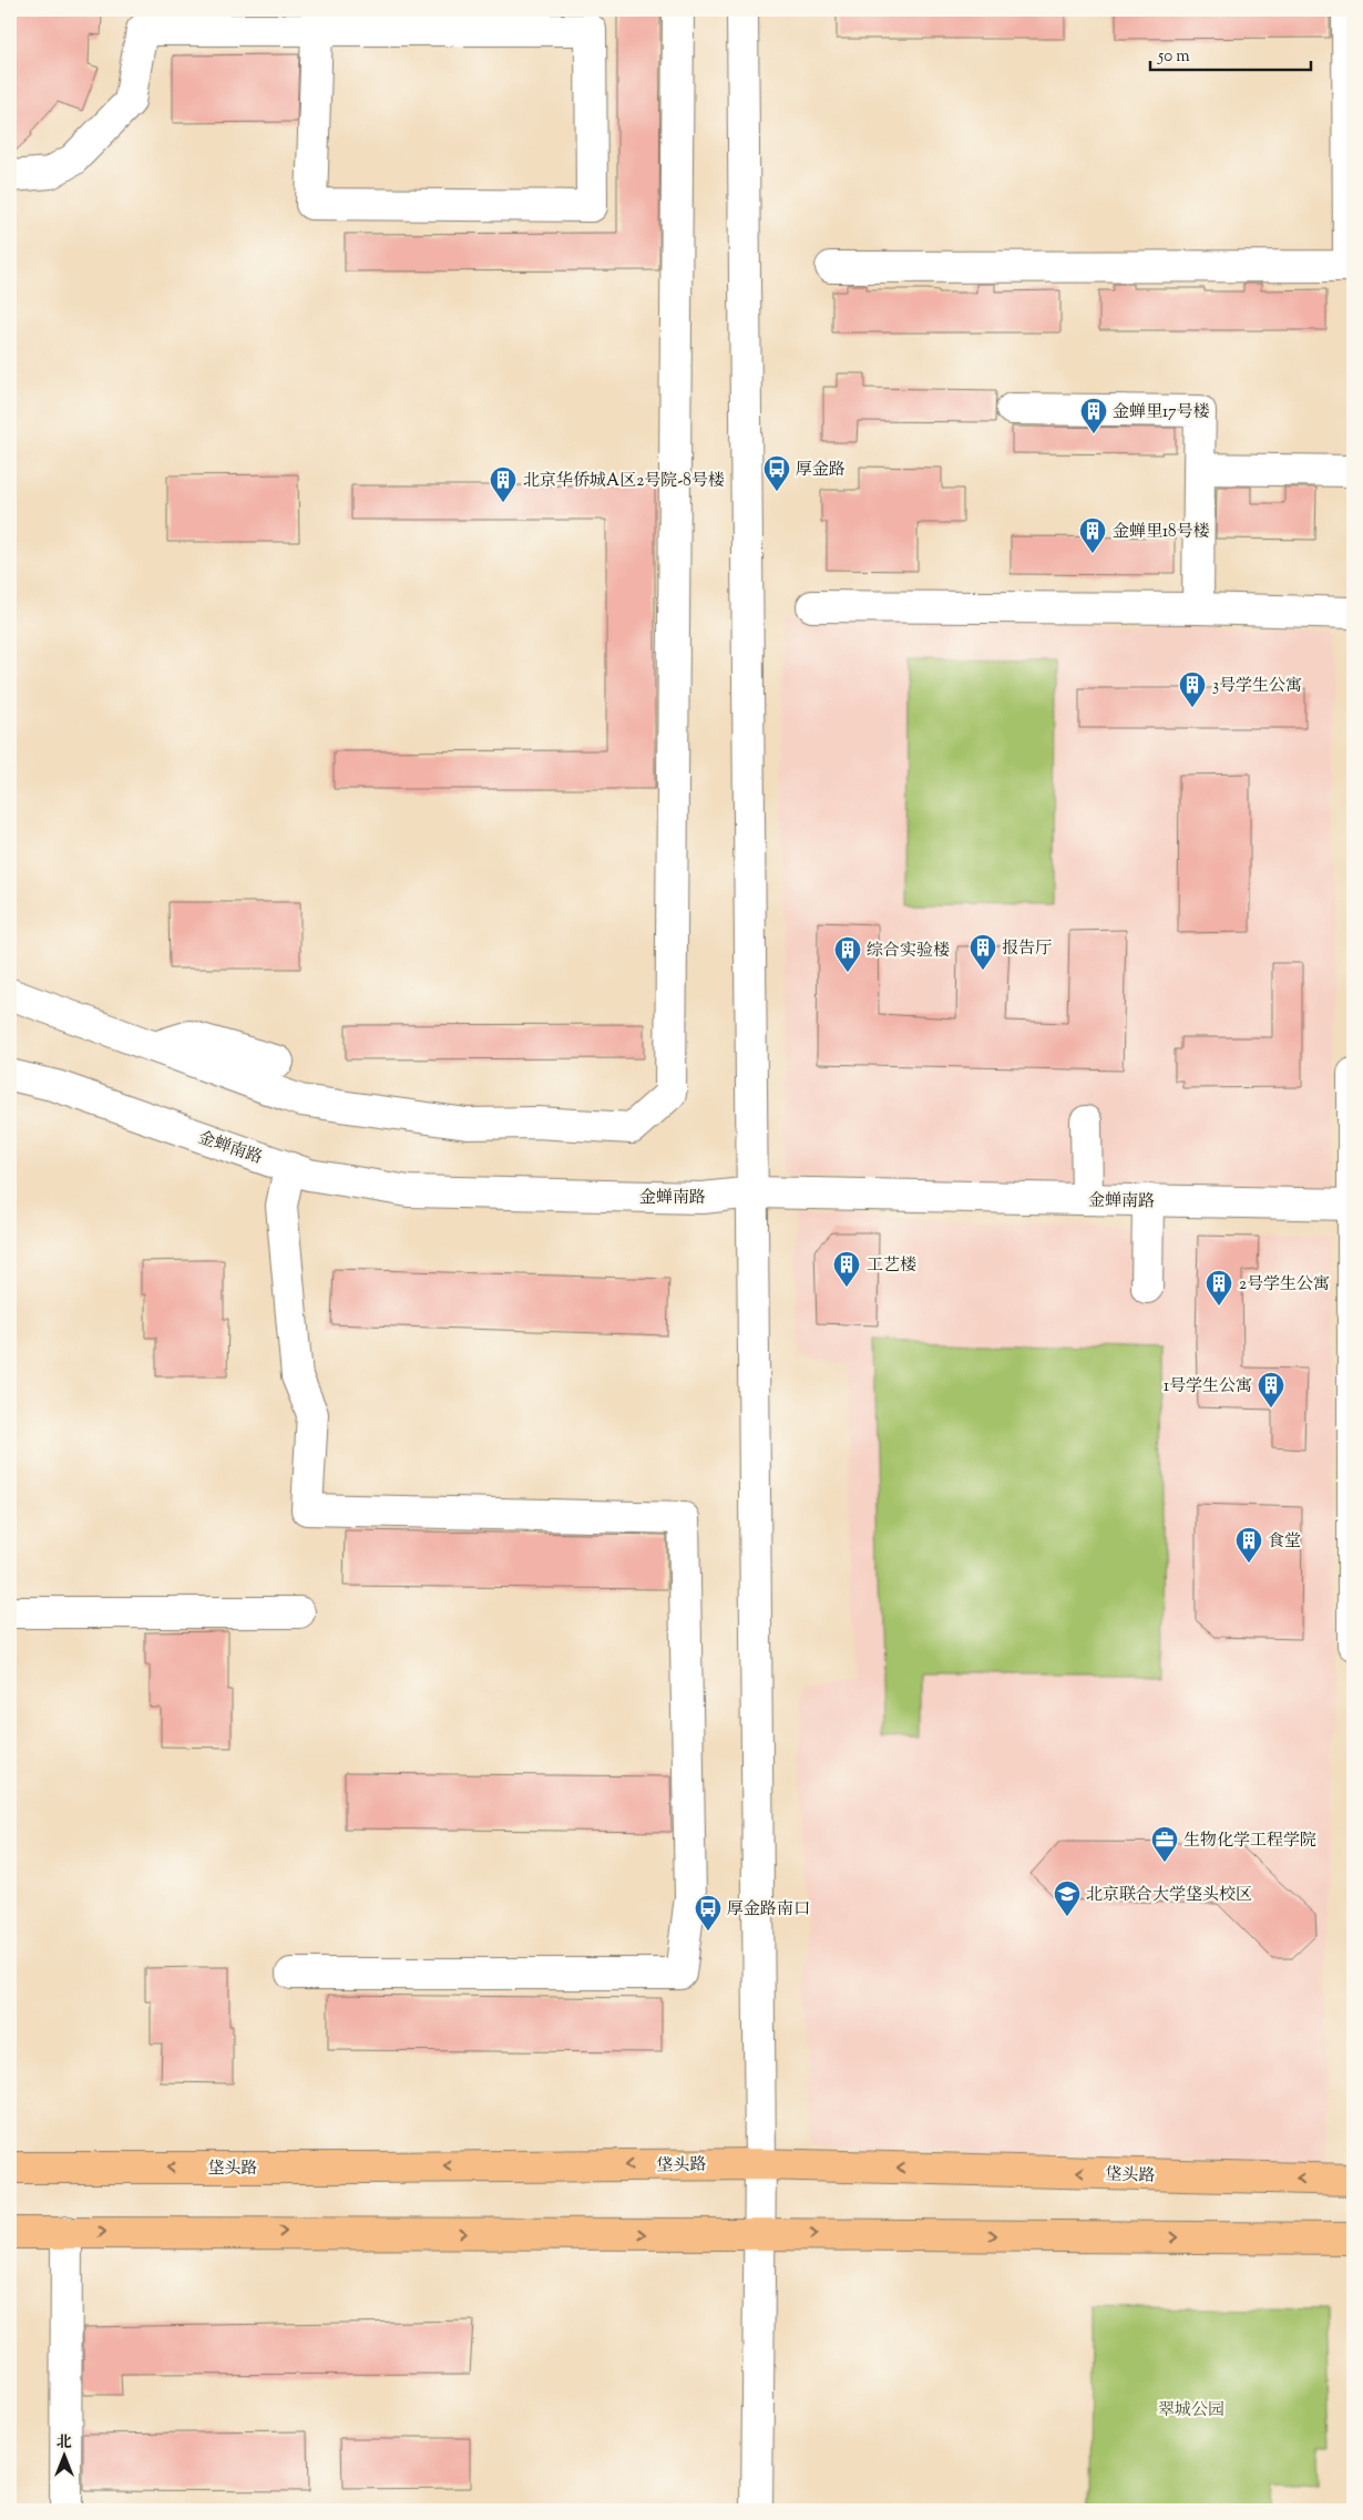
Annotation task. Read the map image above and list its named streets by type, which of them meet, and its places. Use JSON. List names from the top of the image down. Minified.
{"streets":{"main road":["垡头路"],"street":["金蝉南路"]},"parks":["翠城公园"],"places":{"building":["金蝉里17号楼","北京华侨城A区2号院-8号楼","金蝉里18号楼","3号学生公寓","报告厅","综合实验楼","工艺楼","2号学生公寓","1号学生公寓","食堂"],"bus stop":["厚金路","厚金路南口"],"office":["生物化学工程学院"],"school or university":["北京联合大学垡头校区"]},"scale_bar":"50 m","north":"top"}
